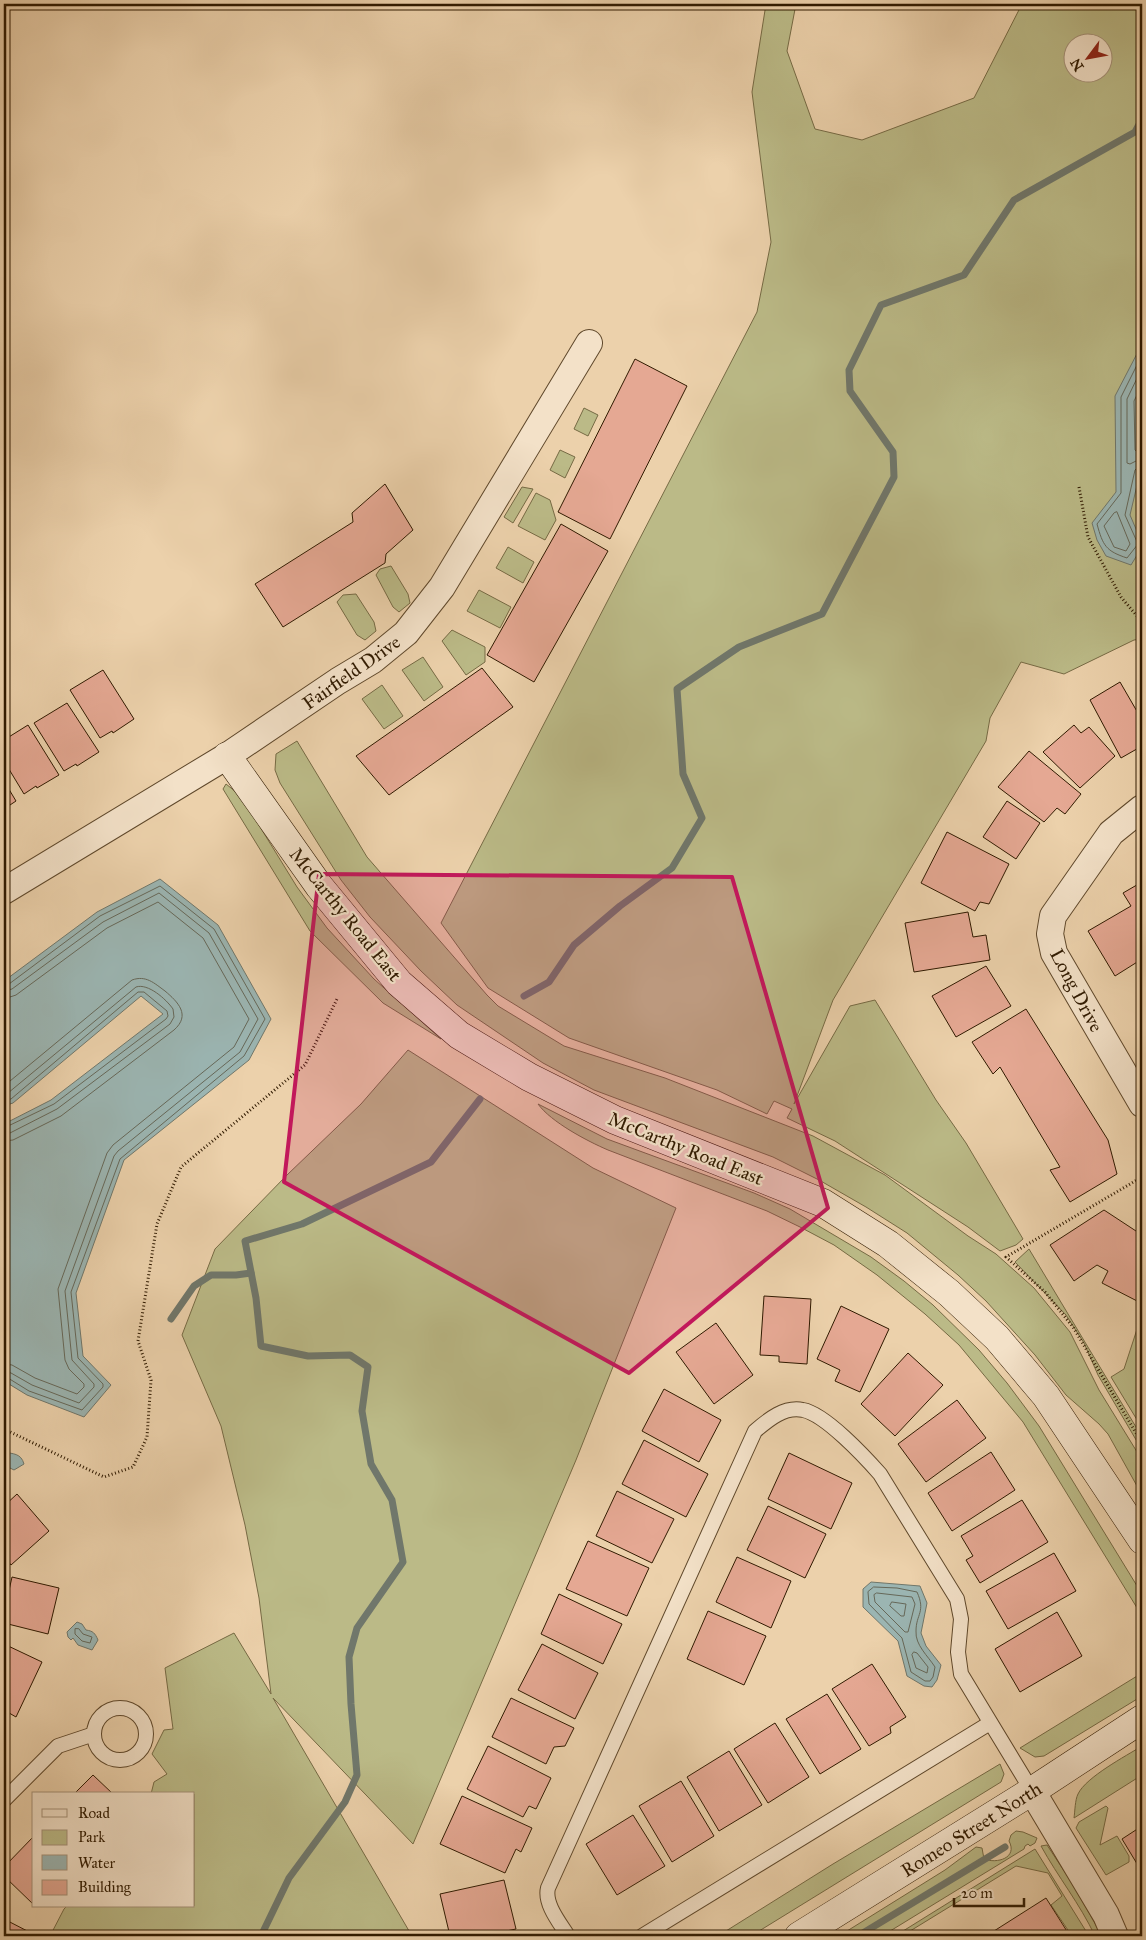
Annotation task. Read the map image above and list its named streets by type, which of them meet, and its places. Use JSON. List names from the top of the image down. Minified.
{"streets":{"street":["Fairfield Drive","McCarthy Road East","Long Drive","Romeo Street North"]},"crossings":[["Fairfield Drive","McCarthy Road East"]],"legend":["Road","Park","Water","Building"],"scale_bar":"20 m","north":"bottom left"}
